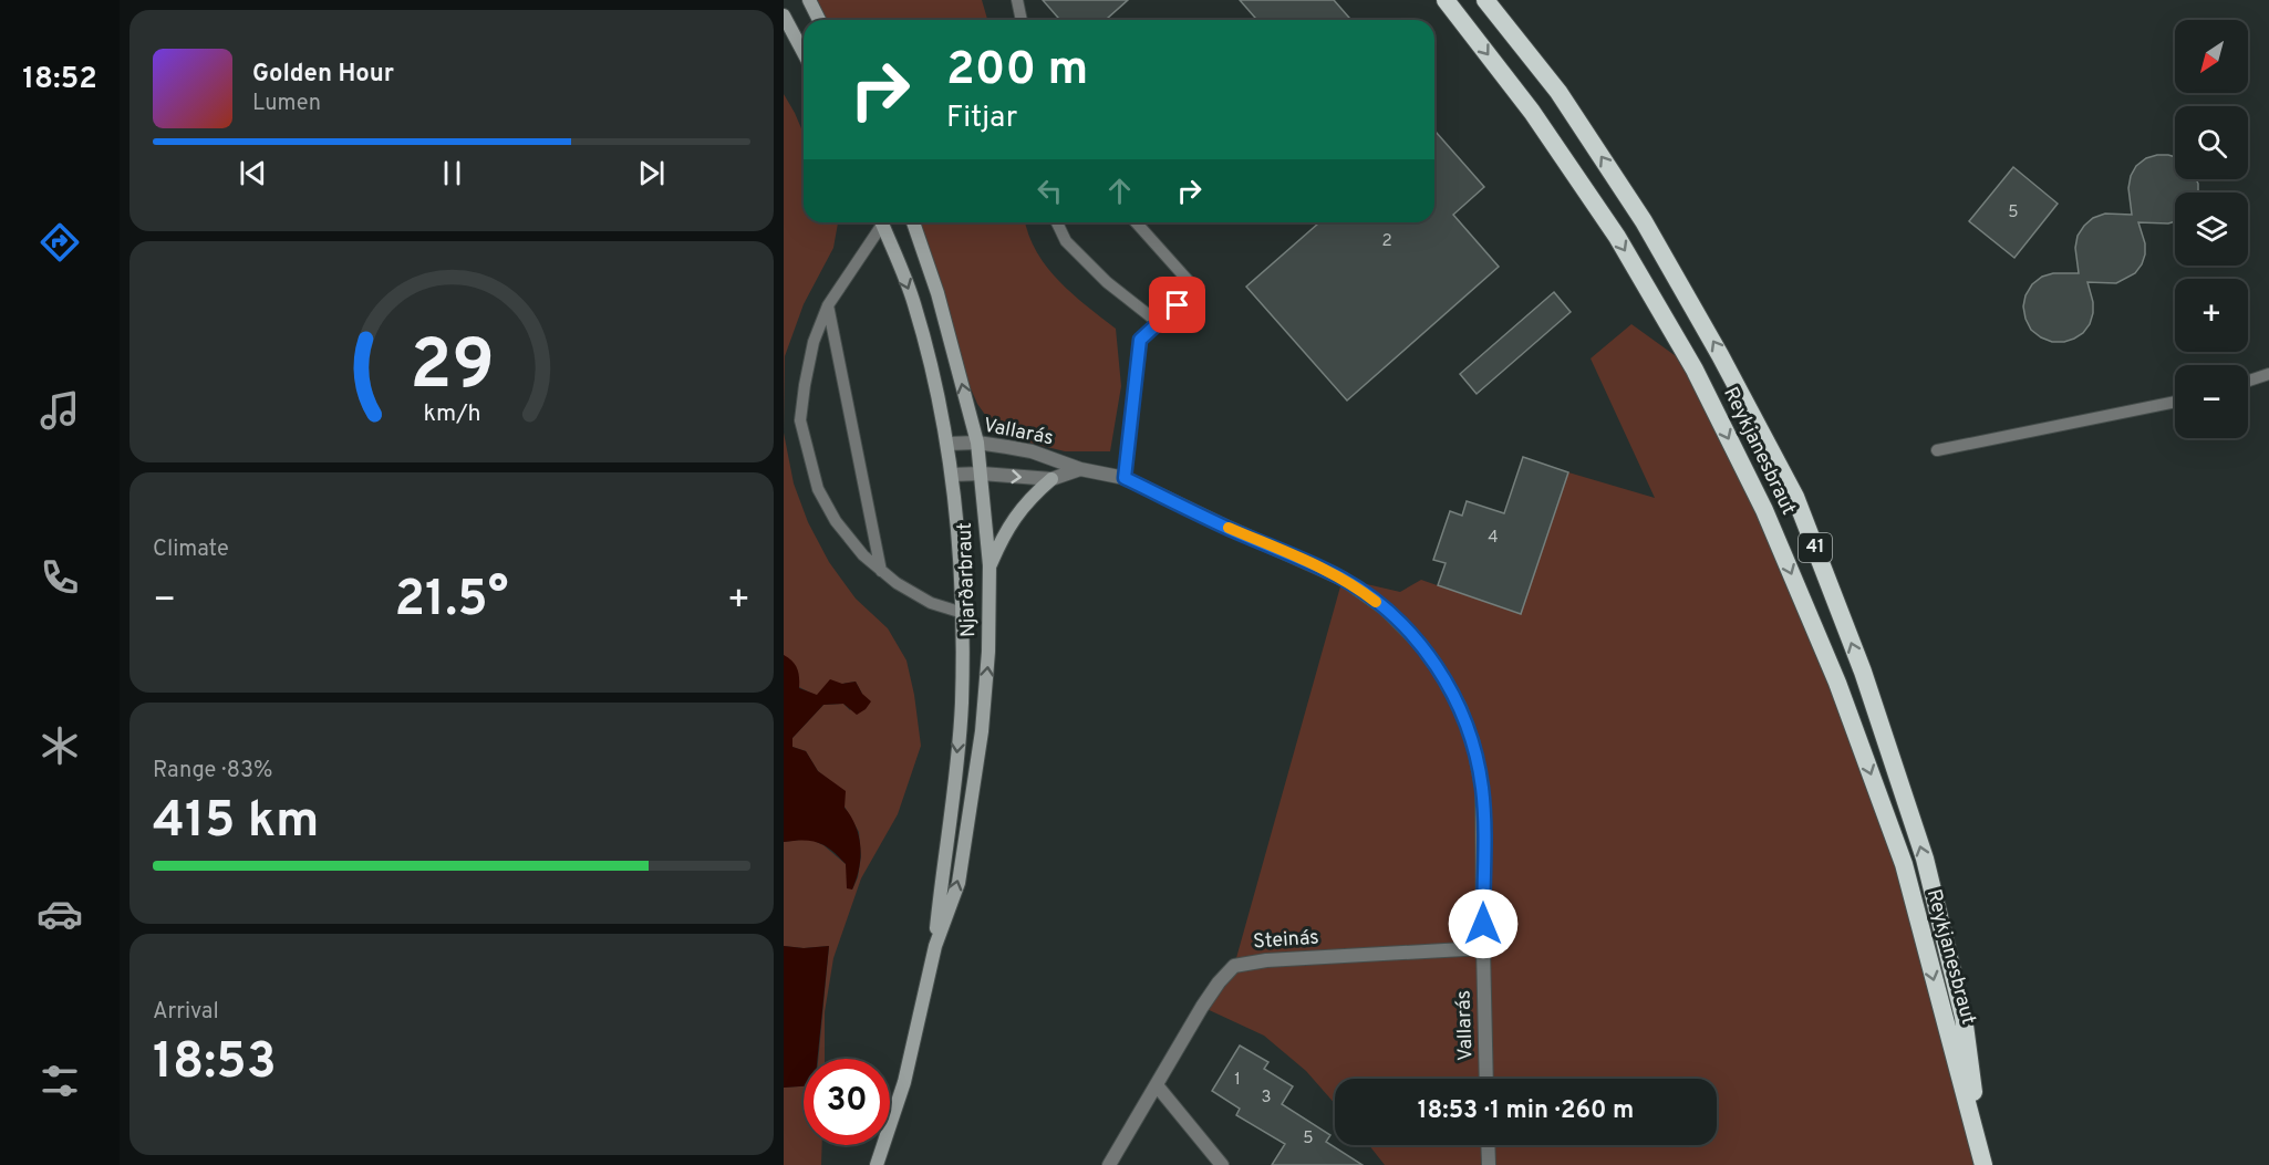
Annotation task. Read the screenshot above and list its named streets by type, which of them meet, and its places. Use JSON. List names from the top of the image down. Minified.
{"streets":{"highway":["Reykjanesbraut","41"],"main road":["Njarðarbraut"],"street":["Vallarás","Steinás"]},"crossings":[["Vallarás","Njarðarbraut"],["Vallarás","Steinás"]],"house_numbers":["5","2","4","1","3","5"],"north":"bottom left","page":{"tabs":"18:52","map_buttons":["+","−"],"turn":["200 m","Fitjar"],"song":["Golden Hour","Lumen"],"tile":["Climate",["Range · 83%","415 km"],["Arrival","18:53"]],"heat":["−","21.5°","+"],"limit":"30","trip":"18:53 · 1 min · 260 m","gauge":["29","km/h"]}}
